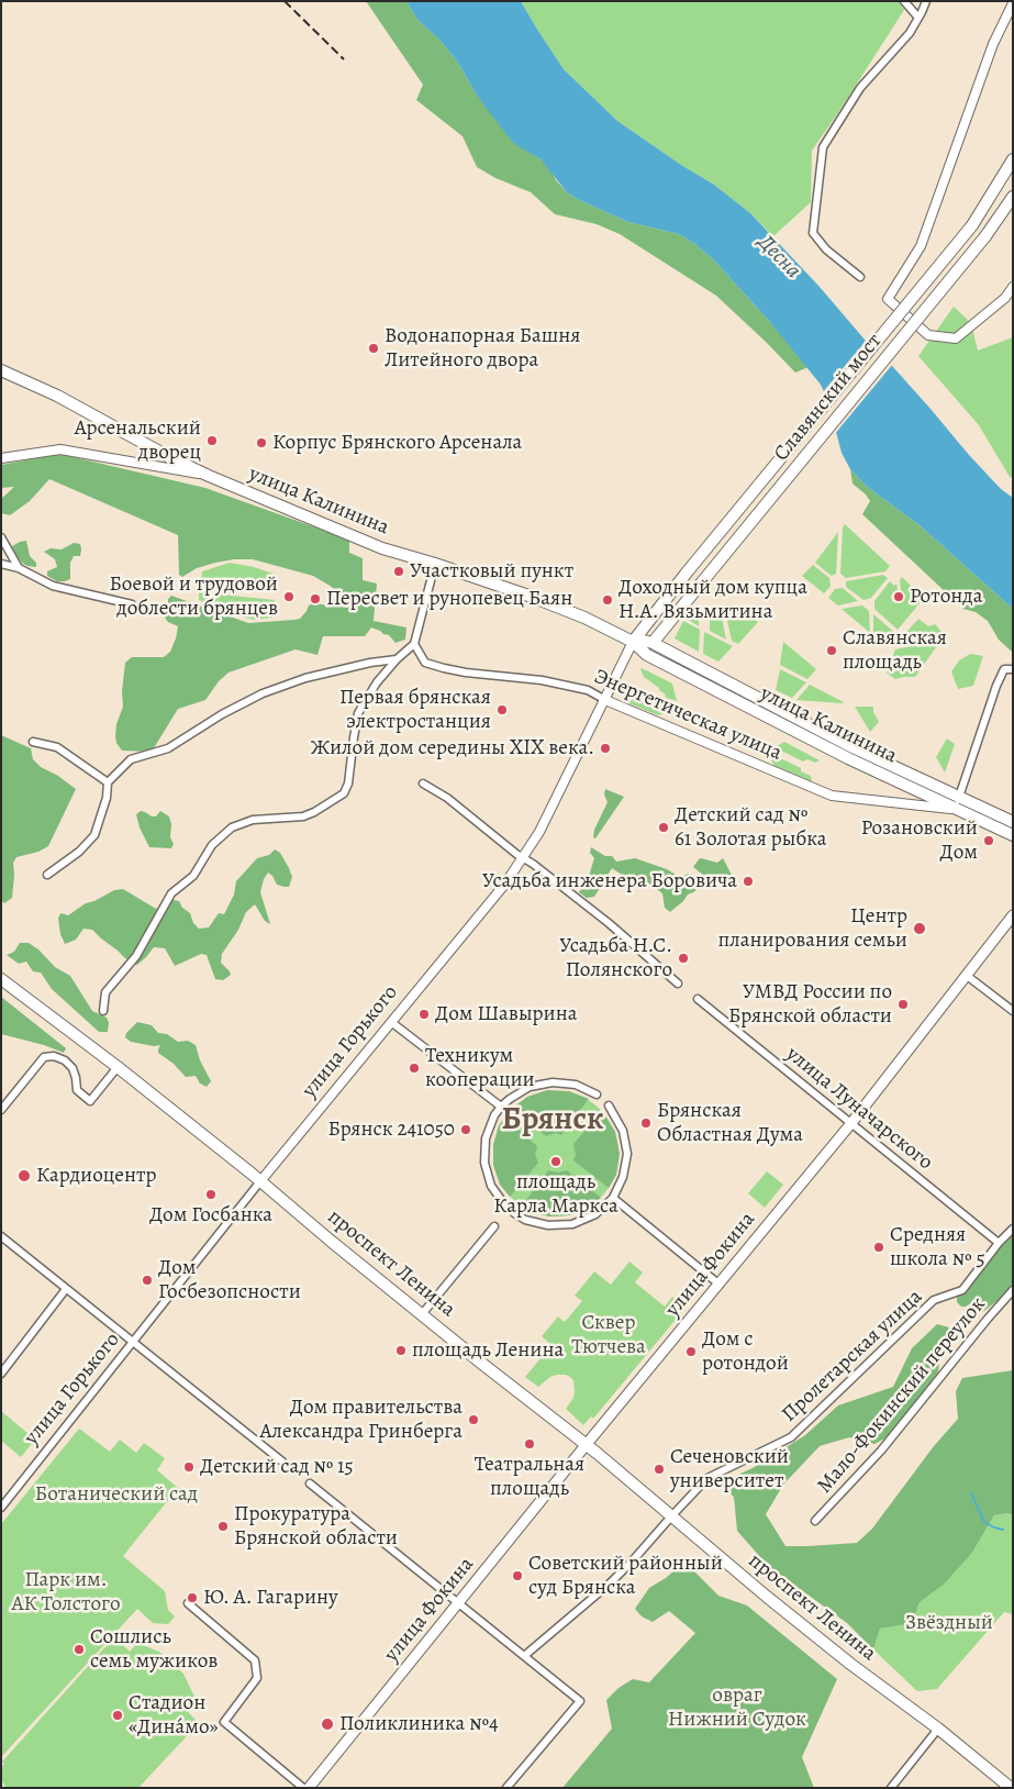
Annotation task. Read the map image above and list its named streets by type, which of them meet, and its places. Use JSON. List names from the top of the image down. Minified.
{"streets":{"main road":["Славянский мост","улица Калинина","улица Горького","проспект Ленина","улица Фокина"],"street":["Энергетическая улица","улица Луначарского","Пролетарская улица","Мало-Фокинский переулок"]},"crossings":[["Славянский мост","улица Калинина"],["Славянский мост","улица Горького"],["улица Калинина","Энергетическая улица"],["улица Калинина","улица Горького"],["Энергетическая улица","улица Горького"],["улица Горького","проспект Ленина"],["улица Луначарского","улица Фокина"],["улица Луначарского","Пролетарская улица"],["проспект Ленина","улица Фокина"],["проспект Ленина","Пролетарская улица"]],"districts":["Брянск"],"water":["Десна"],"parks":["Сквер Тютчева","Ботанический сад","Парк им. АК Толстого","Звёздный","овраг Нижний Судок"],"places":["Водонапорная Башня Литейного двора","Арсенальский дворец","Корпус Брянского Арсенала","Участковый пункт","Боевой и трудовой доблести брянцев","Ротонда","Пересвет и рунопевец Баян","Доходный дом купца Н.А. Вязьмитина","Славянская площадь","Первая брянская электростанция","Жилой дом середины XIX века.","Детский сад № 61 Золотая рыбка","Розановский Дом","Усадьба инженера Боровича","Центр планирования семьи","Усадьба Н.С. Полянского","УМВД России по Брянской области","Дом Шавырина","Техникум кооперации","Брянская Областная Дума","Брянск 241050","площадь Карла Маркса","Кардиоцентр","Дом Госбанка","Средняя школа № 5","Дом Госбезопсности","площадь Ленина","Дом с ротондой","Дом правительства Александра Гринберга","Театральная площадь","Детский сад № 15","Сеченовский университет","Прокуратура Брянской области","Советский районный суд Брянска","Ю. А. Гагарину","Сошлись семь мужиков","Стадион «Дина́мо»","Поликлиника №4"]}
